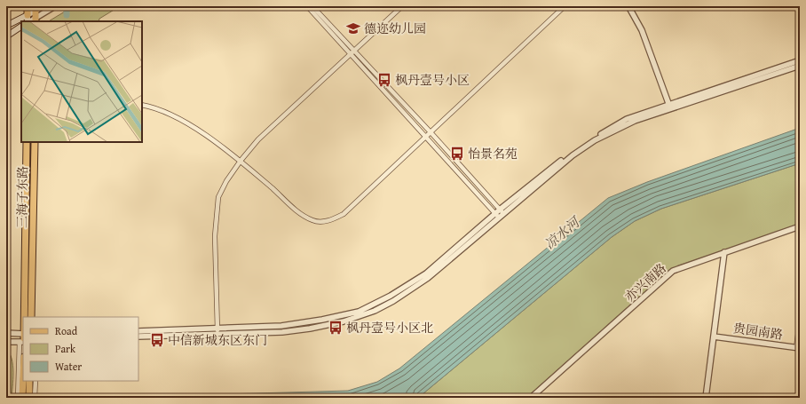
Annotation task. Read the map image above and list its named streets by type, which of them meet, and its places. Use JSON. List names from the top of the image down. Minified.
{"streets":{"main road":["三海子东路"],"street":["亦兴南路","贵园南路"]},"water":["凉水河"],"places":{"school or university":["德迩幼儿园"],"bus stop":["枫丹壹号小区","怡景名苑","枫丹壹号小区北","中信新城东区东门"]},"legend":["Road","Park","Water"]}
